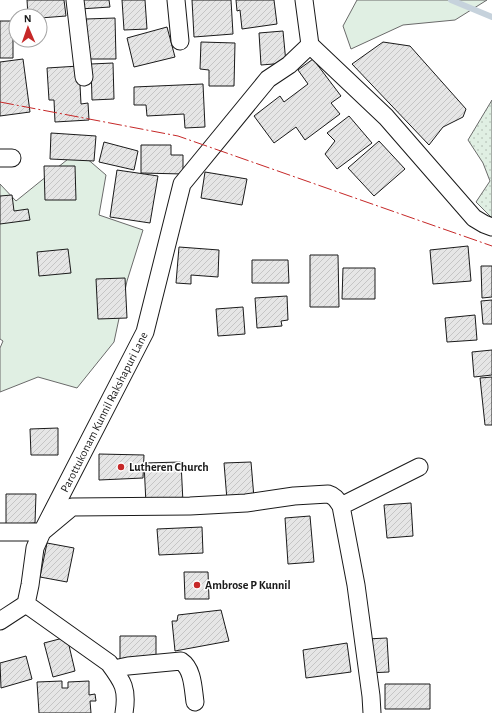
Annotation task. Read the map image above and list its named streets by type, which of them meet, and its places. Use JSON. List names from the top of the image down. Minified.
{"streets":{"street":["Parottukonam Kunnil Rakshapuri Lane"]},"places":["Lutheren Church","Ambrose P Kunnil"],"north":"top"}
